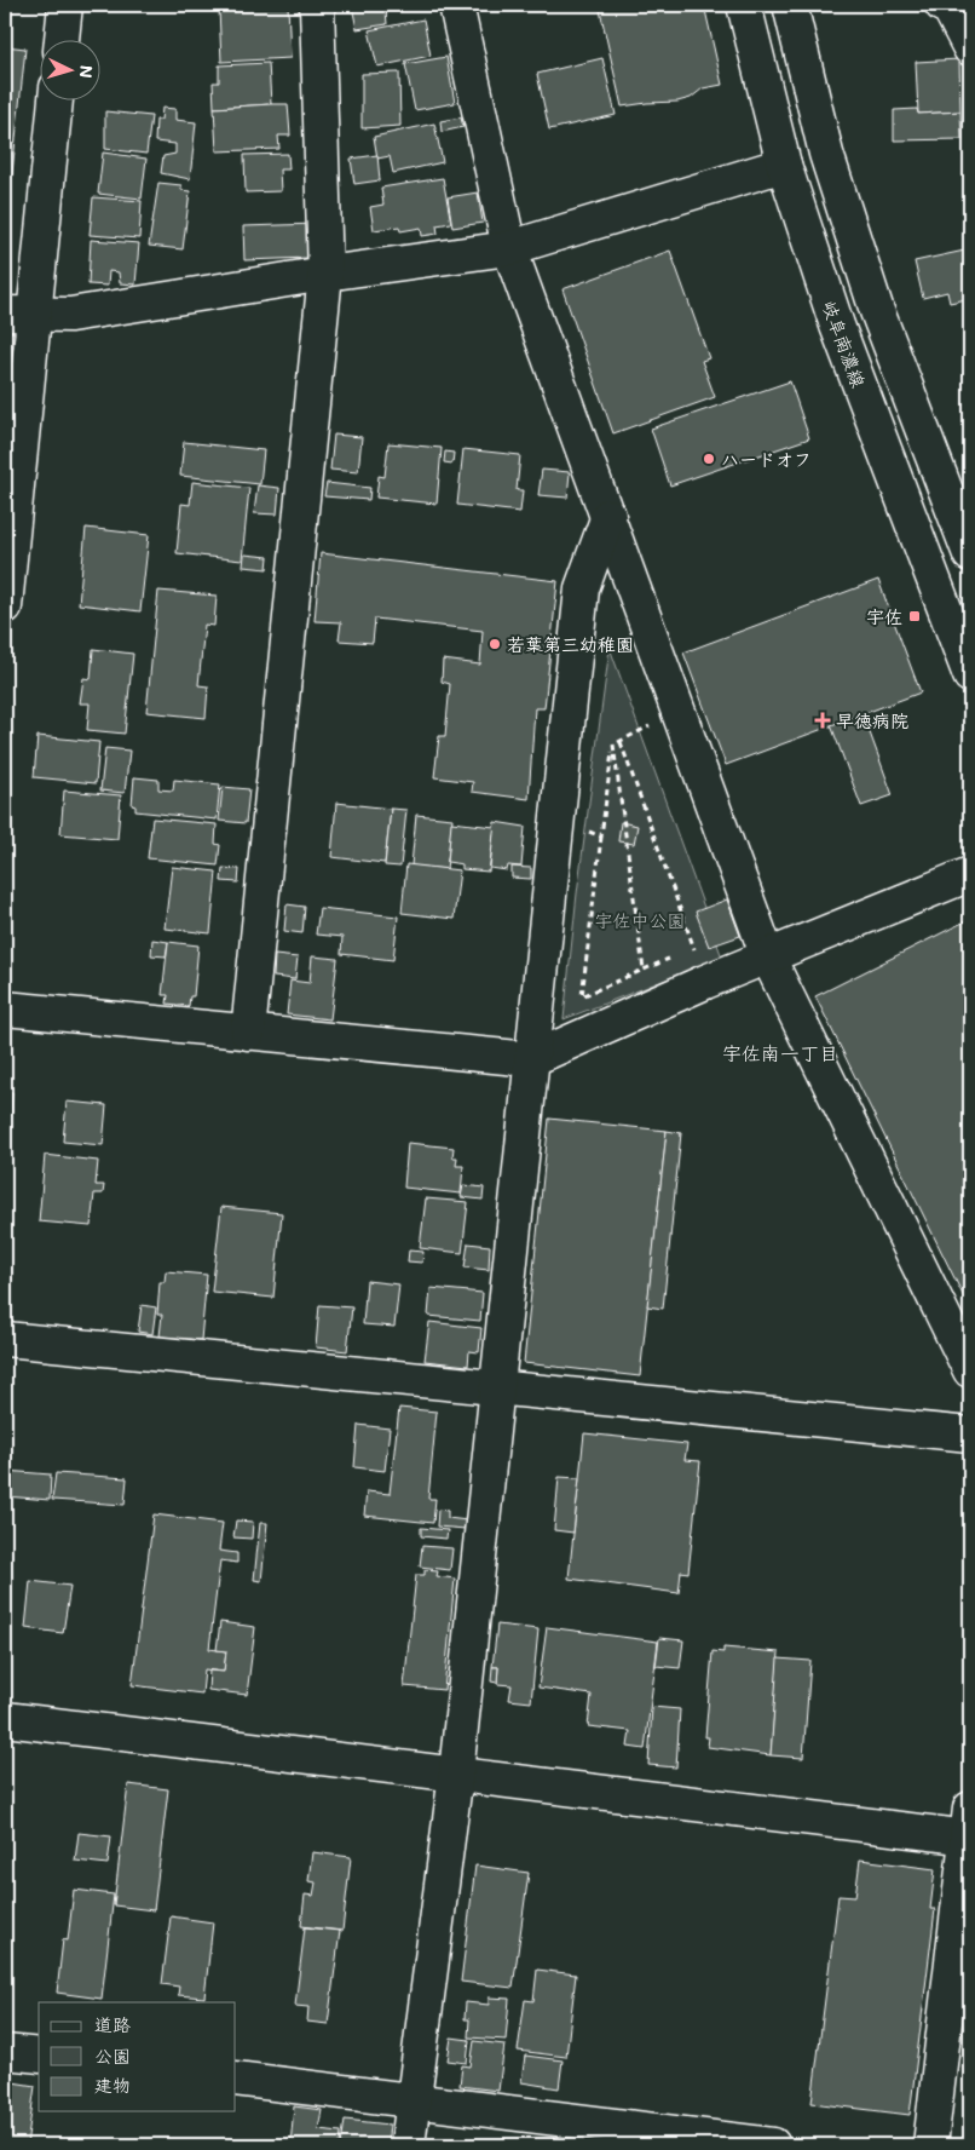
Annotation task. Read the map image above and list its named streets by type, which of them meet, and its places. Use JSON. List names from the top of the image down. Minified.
{"streets":{"street":["岐阜南濃線"]},"districts":["宇佐南一丁目"],"parks":["宇佐中公園"],"places":{"other":["ハードオフ","若葉第三幼稚園"],"transit":["宇佐"],"health":["早徳病院"]},"legend":["道路","公園","建物"],"north":"right"}
